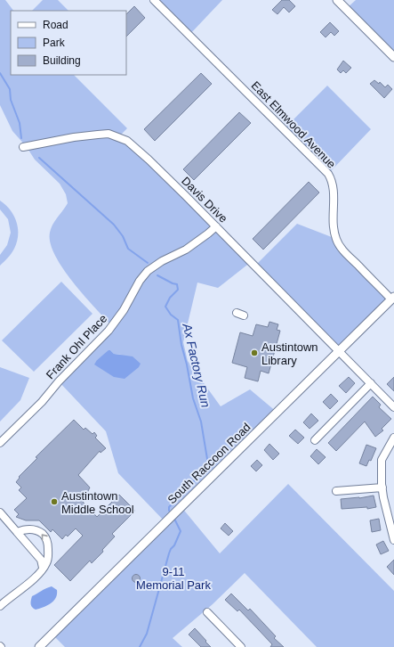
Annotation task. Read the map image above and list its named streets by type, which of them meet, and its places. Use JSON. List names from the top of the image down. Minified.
{"streets":{"street":["East Elmwood Avenue","Davis Drive","Frank Ohl Place","South Raccoon Road"]},"crossings":[["East Elmwood Avenue","South Raccoon Road"],["Davis Drive","Frank Ohl Place"],["Davis Drive","South Raccoon Road"]],"water":["Ax Factory Run"],"parks":["9-11 Memorial Park"],"places":["Austintown Library","Austintown Middle School"],"legend":["Road","Park","Building"]}
